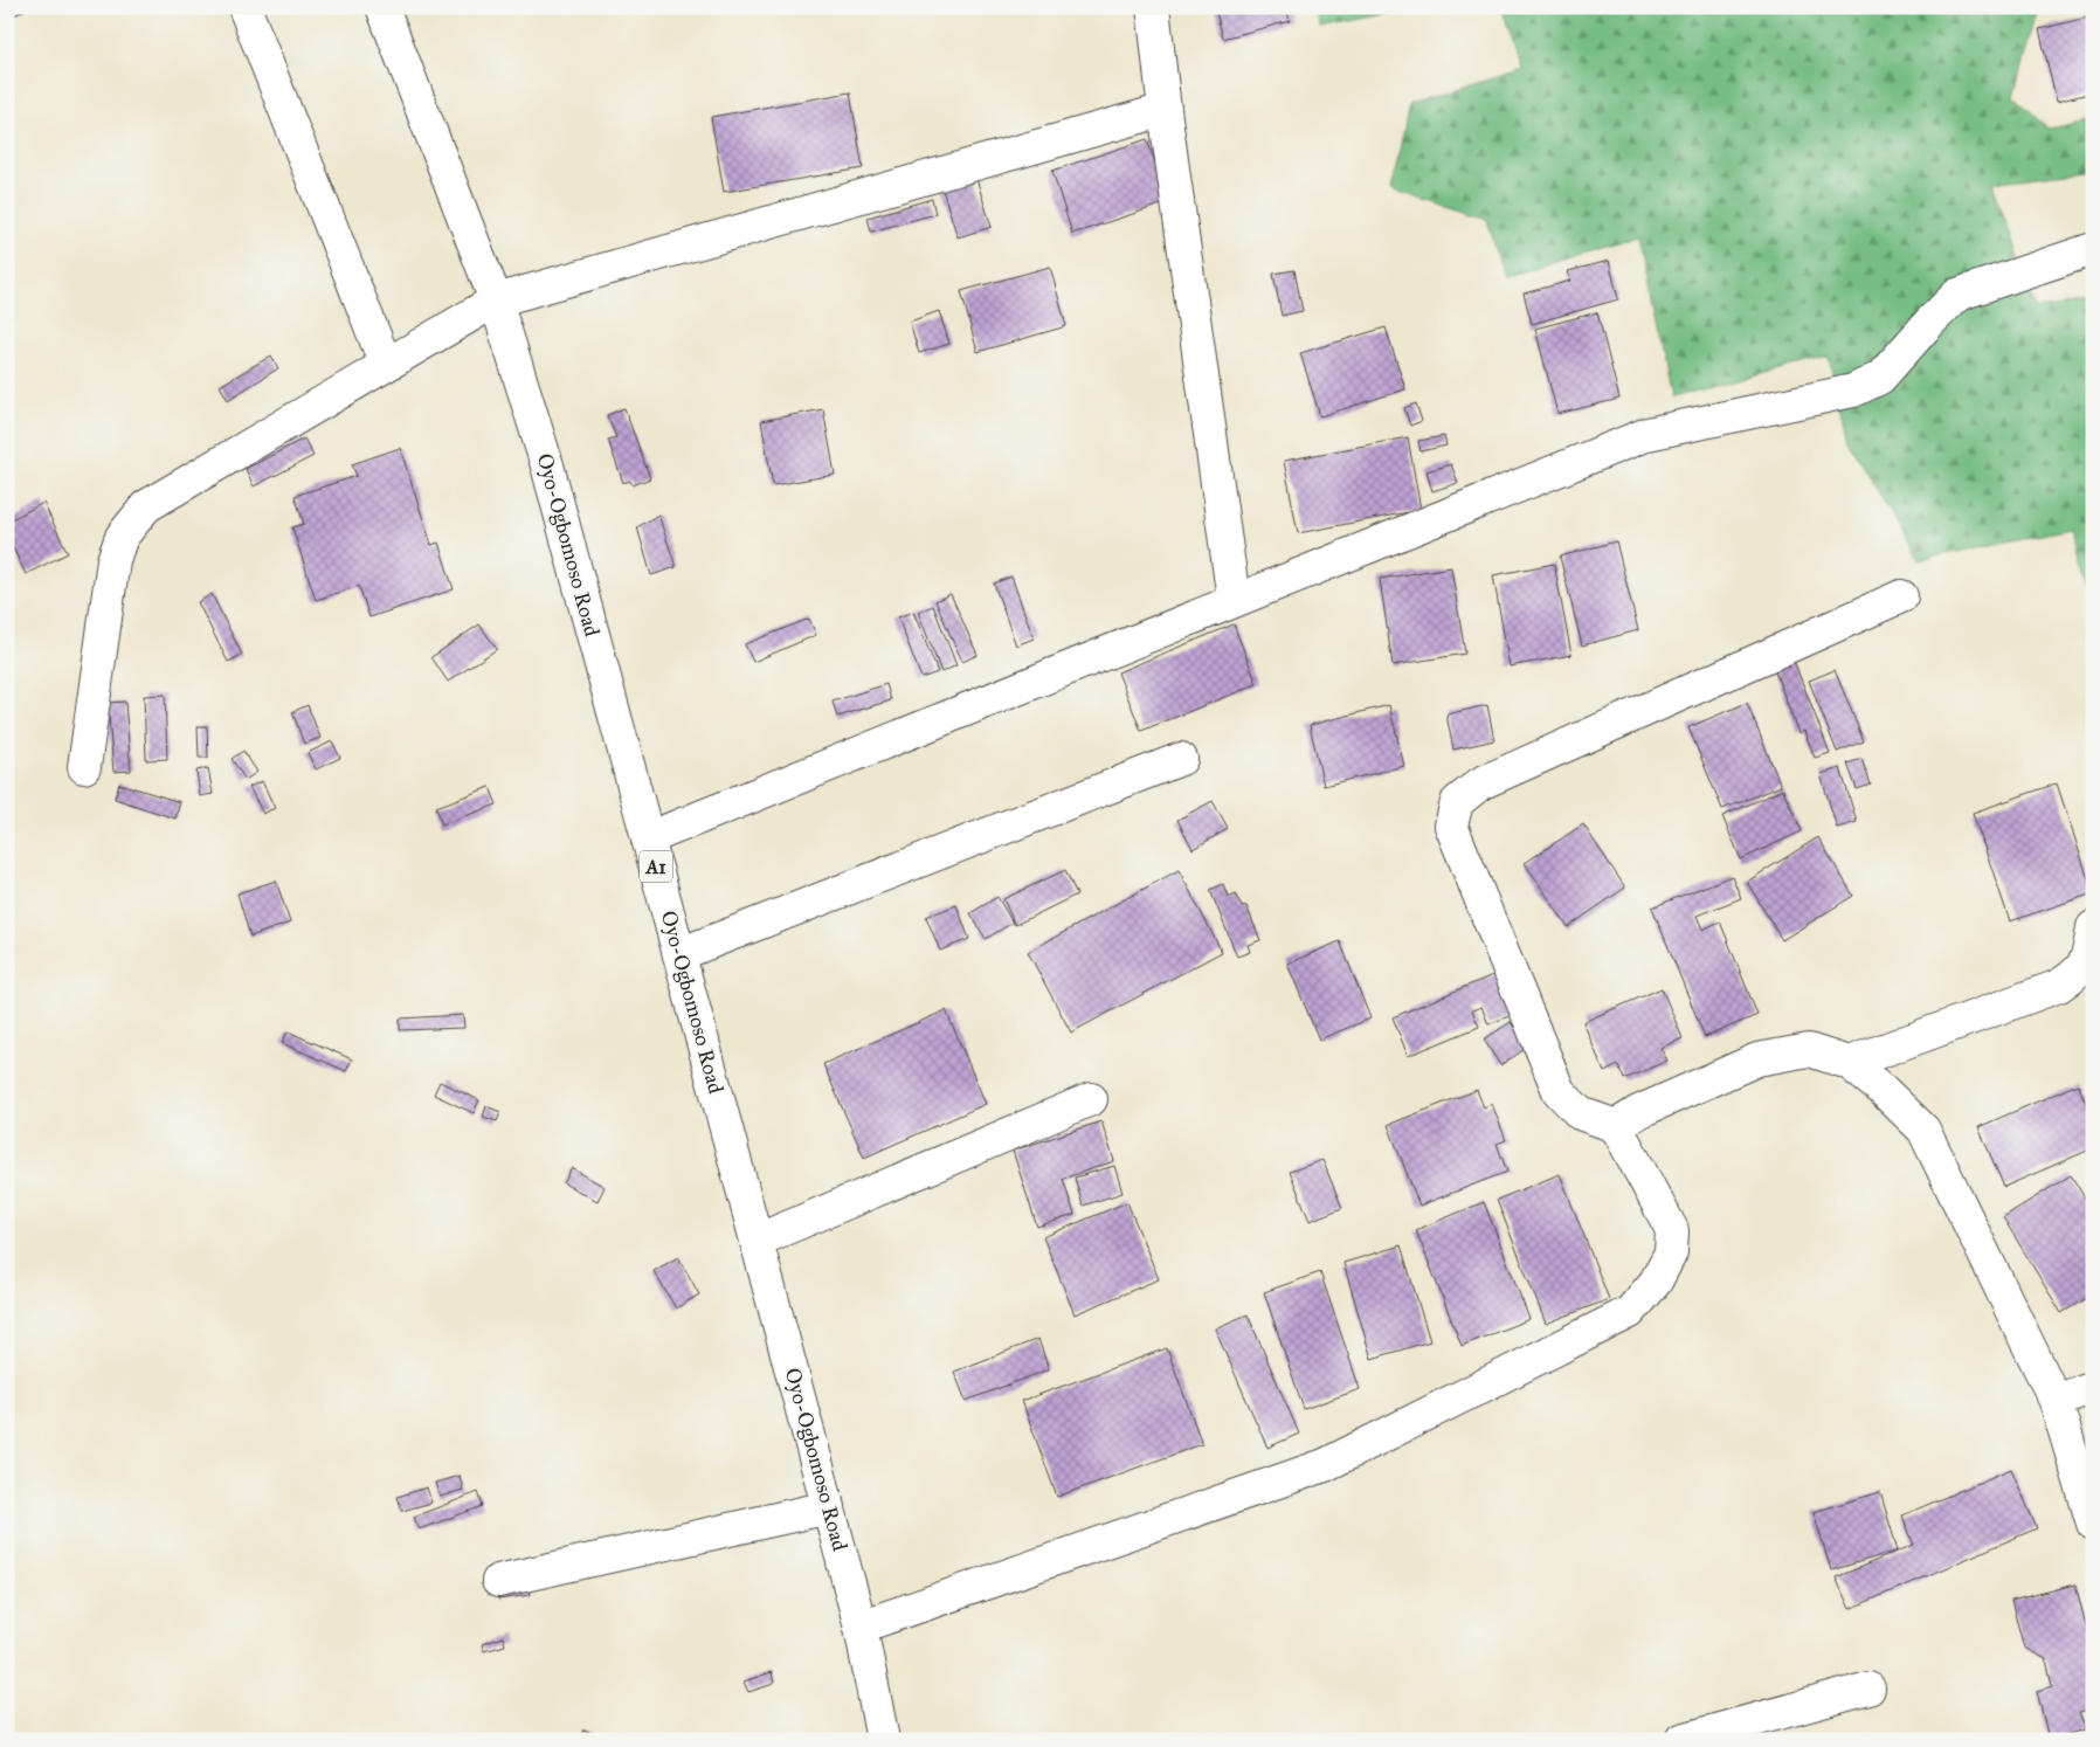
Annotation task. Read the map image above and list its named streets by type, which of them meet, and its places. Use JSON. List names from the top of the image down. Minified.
{"streets":{"main road":["Oyo-Ogbomoso Road","A1"]}}
